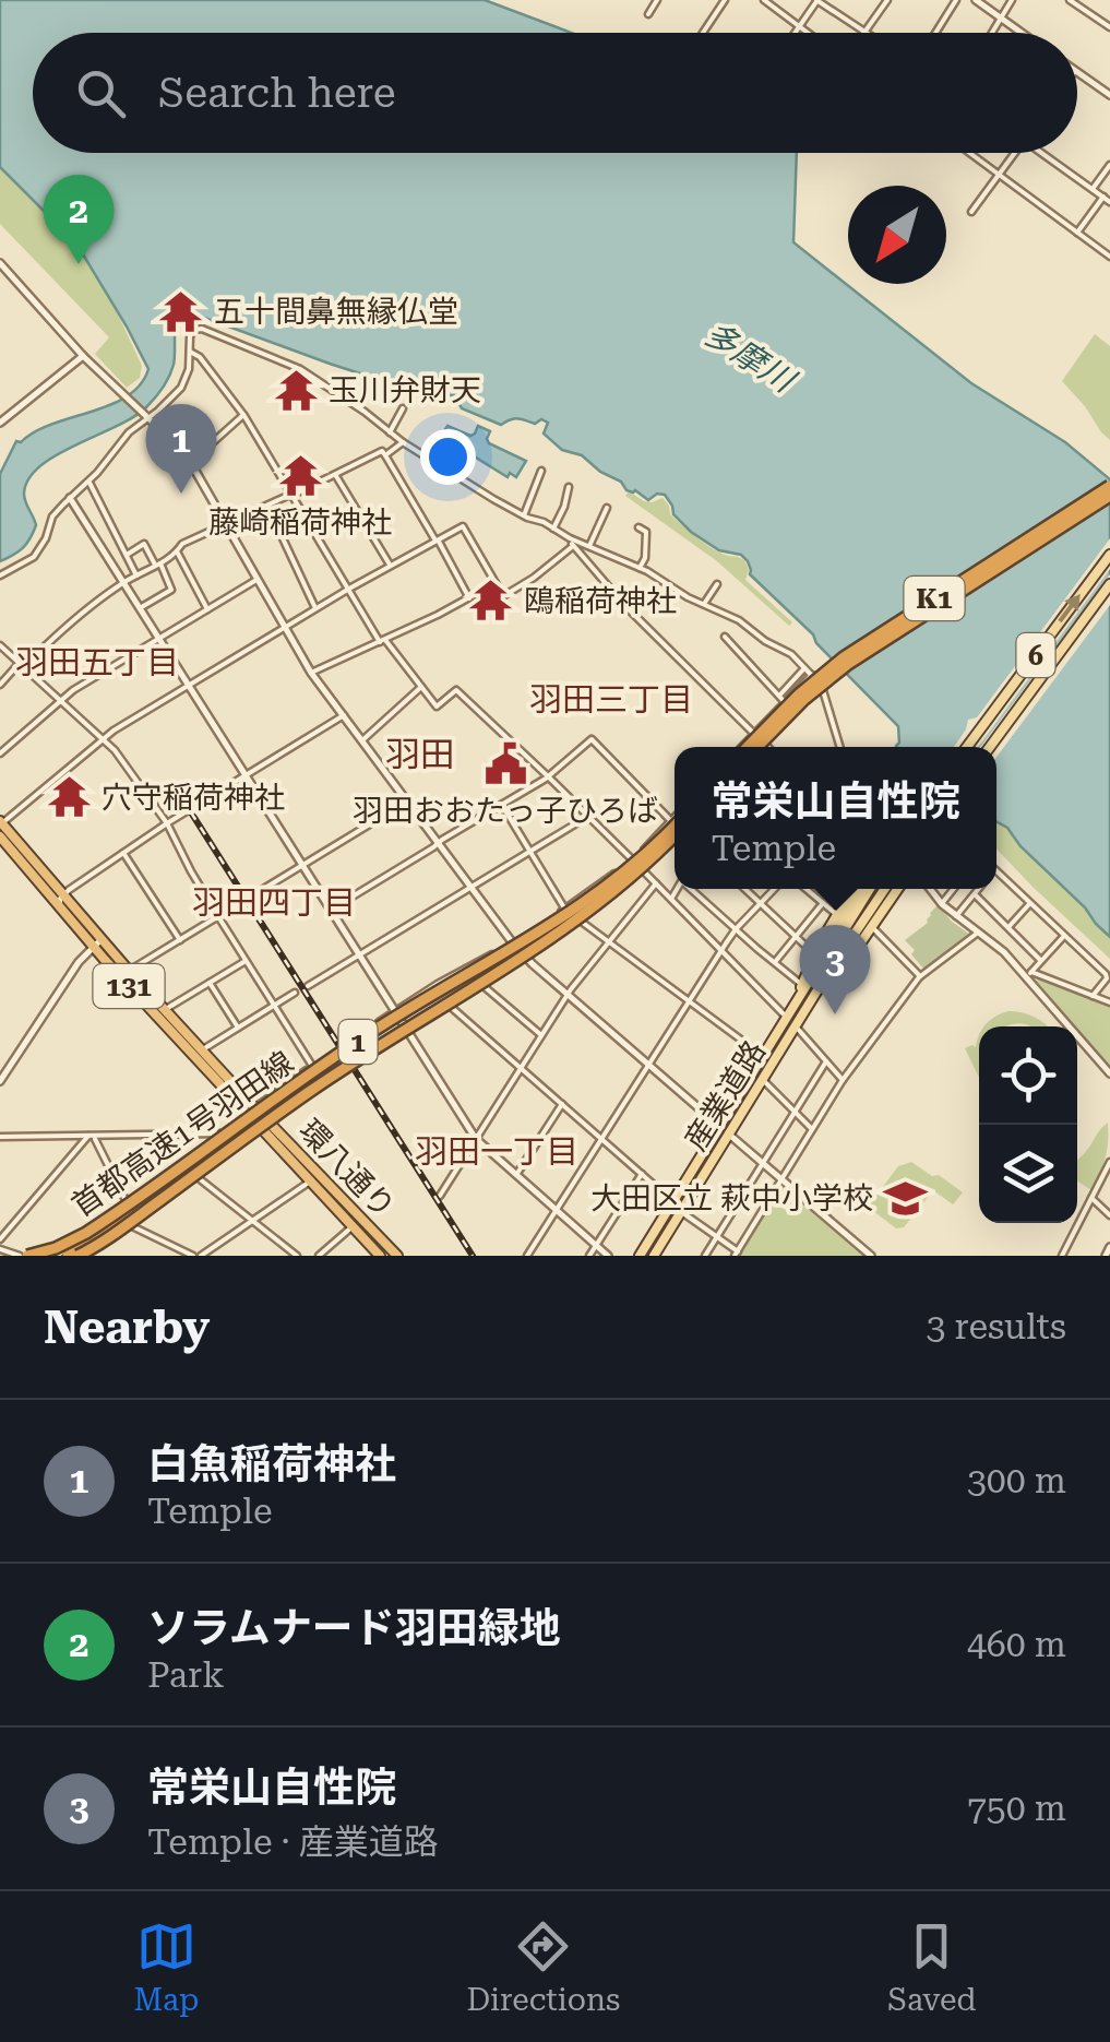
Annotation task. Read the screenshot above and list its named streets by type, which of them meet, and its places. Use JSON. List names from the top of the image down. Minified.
{"streets":{"highway":["K1","131","1","首都高速1号羽田線","環八通り"],"main road":["6","産業道路"]},"districts":["羽田五丁目","羽田三丁目","羽田","羽田四丁目","羽田一丁目"],"water":["多摩川"],"places":{"temple":["五十間鼻無縁仏堂","玉川弁財天","藤崎稲荷神社","鴎稲荷神社","穴守稲荷神社"],"public building":["羽田おおたっ子ひろば"],"school or university":["大田区立 萩中小学校"]},"north":"bottom left","page":{"search":"Search here","pins":["2","1","3"],"popup":["常栄山自性院","Temple"],"heading":["Nearby","3 results"],"list":[{"mark":"1","name":"白魚稲荷神社","note":"Temple","value":"300 m"},{"mark":"2","name":"ソラムナード羽田緑地","note":"Park","value":"460 m"},{"mark":"3","name":"常栄山自性院","note":"Temple · 産業道路","value":"750 m"}],"nav":["Map","Directions","Saved"]}}
